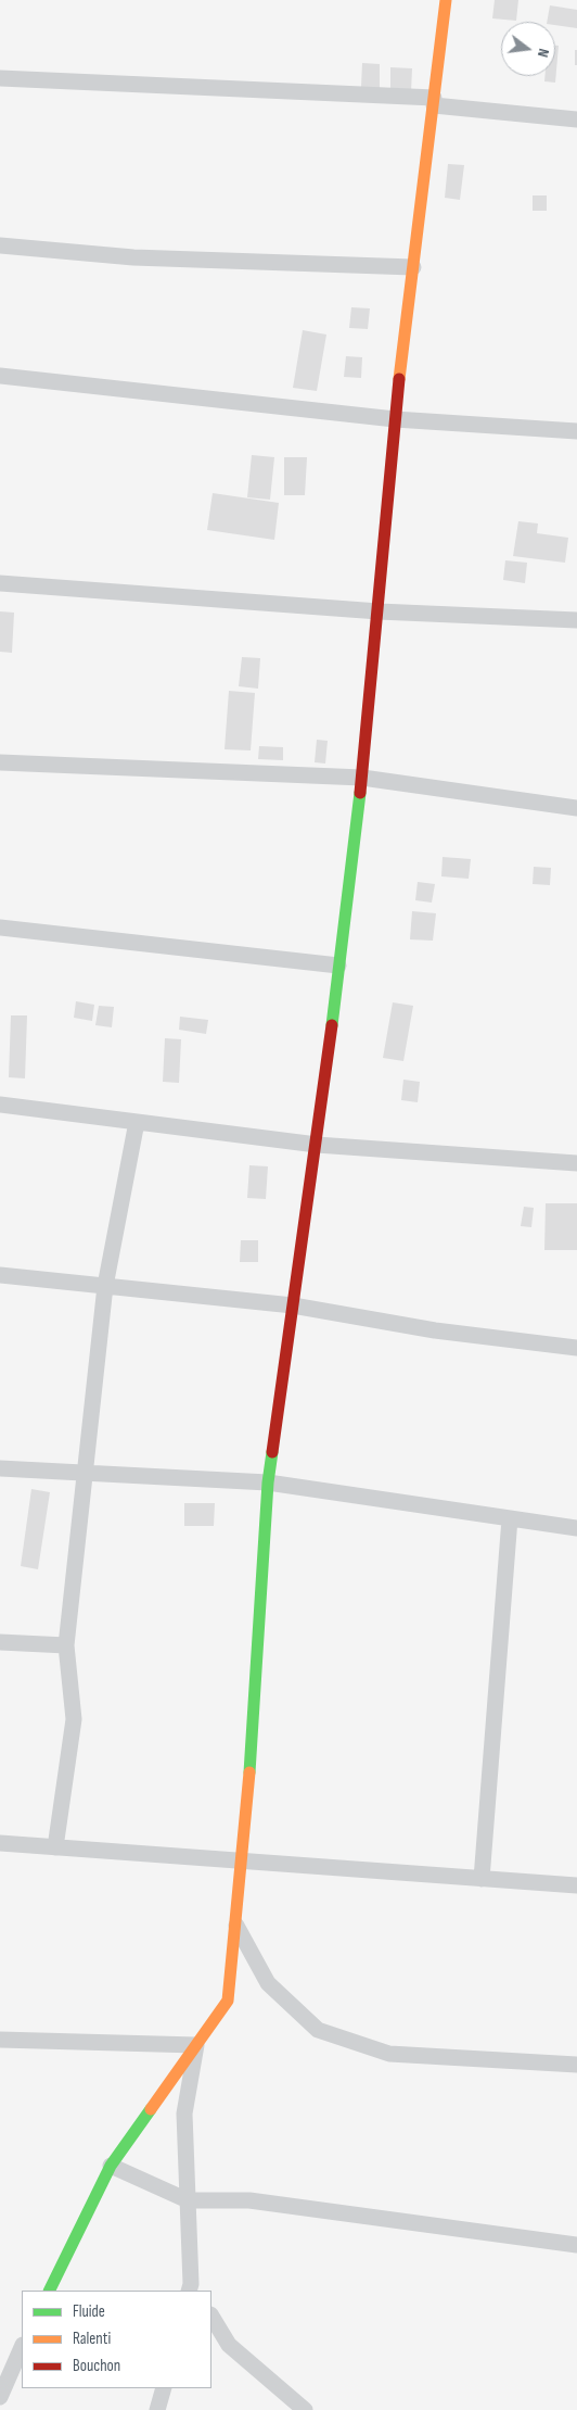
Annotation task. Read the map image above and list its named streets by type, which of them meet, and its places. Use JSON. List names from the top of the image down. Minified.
{"legend":["Fluide","Ralenti","Bouchon"],"north":"right"}
